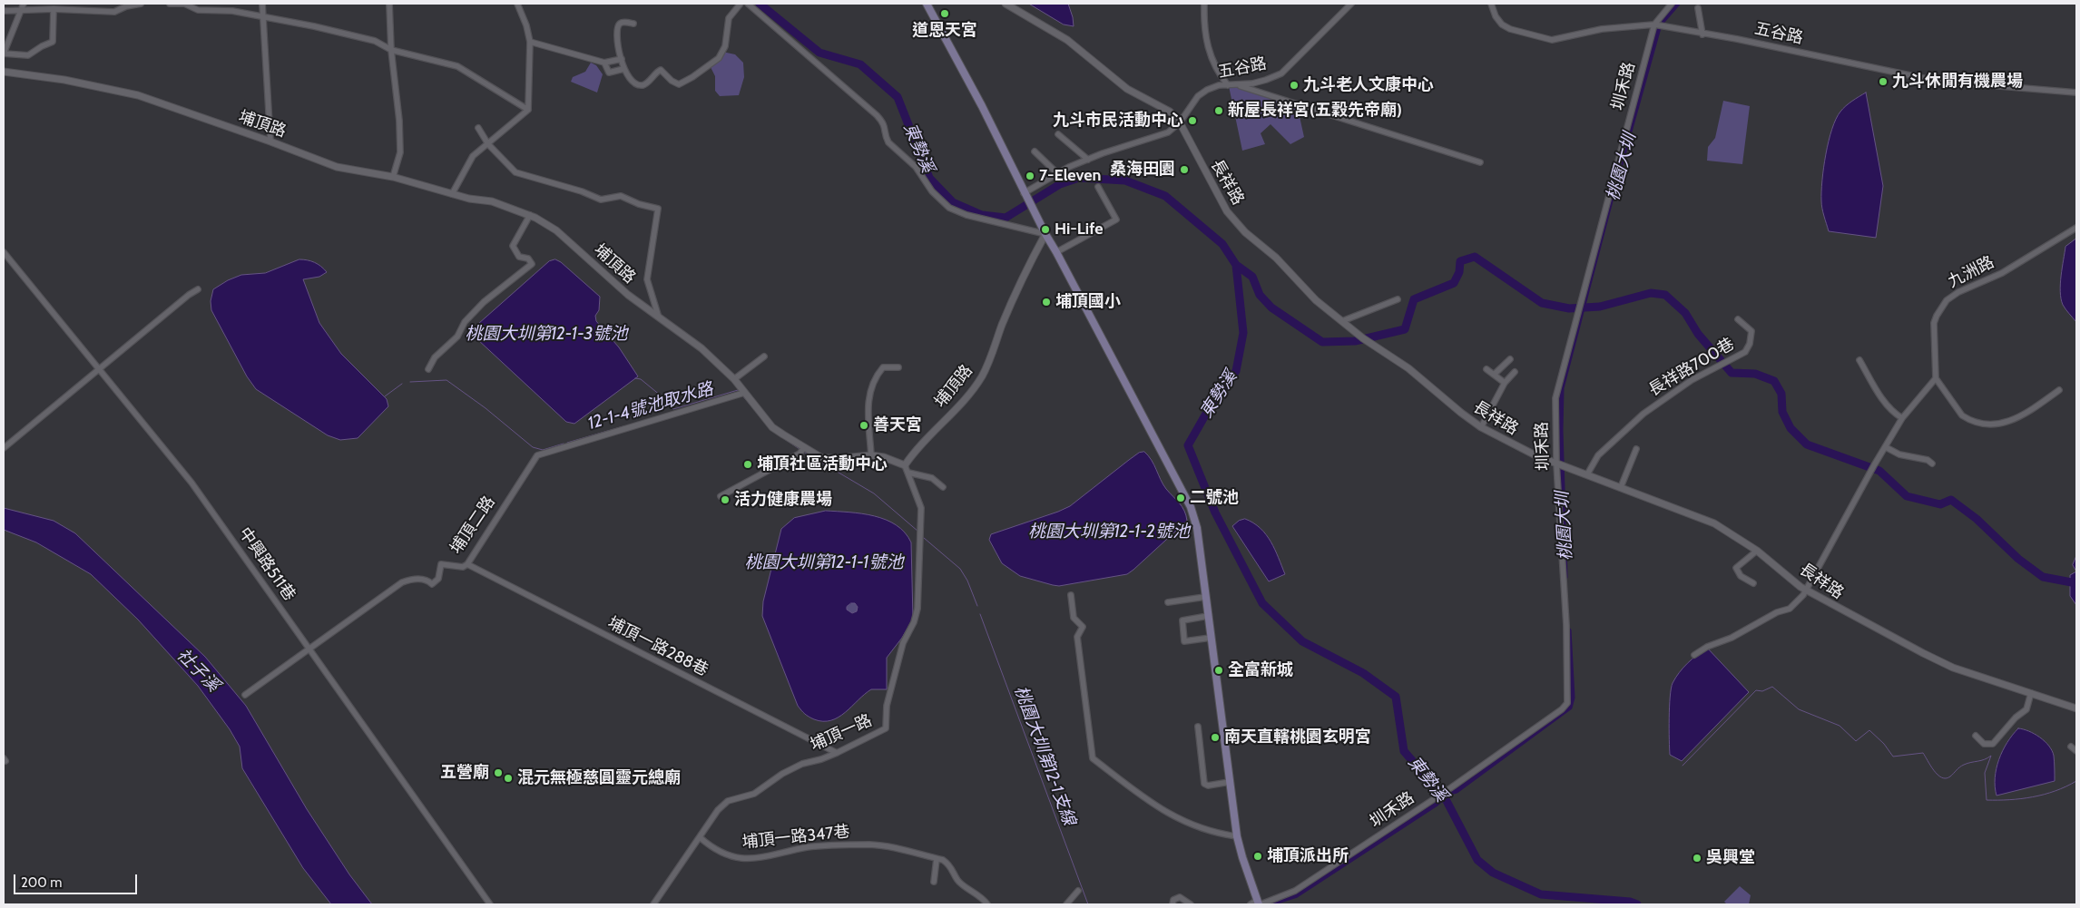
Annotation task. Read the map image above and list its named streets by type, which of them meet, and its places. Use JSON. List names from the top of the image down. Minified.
{"streets":{"street":["五谷路","圳禾路","埔頂路","長祥路","九洲路","長祥路700巷","埔頂二路","中興路511巷","埔頂一路288巷","埔頂一路","埔頂一路347巷"]},"crossings":[["五谷路","圳禾路"],["五谷路","長祥路"],["圳禾路","長祥路"],["埔頂路","埔頂二路"],["埔頂路","埔頂一路"],["長祥路","長祥路700巷"],["埔頂二路","中興路511巷"],["埔頂二路","埔頂一路288巷"],["埔頂一路288巷","埔頂一路"],["埔頂一路","埔頂一路347巷"]],"water":["東勢溪","桃園大圳","桃園大圳第12-1-3號池","12-1-4號池取水路","桃園大圳第12-1-2號池","桃園大圳第12-1-1號池","社子溪","桃園大圳第12-1支線"],"places":["道恩天宮","九斗休閒有機農場","九斗老人文康中心","新屋長祥宮(五穀先帝廟)","九斗市民活動中心","桑海田園","7-Eleven","Hi-Life","埔頂國小","善天宮","埔頂社區活動中心","二號池","活力健康農場","全富新城","南天直轄桃園玄明宮","五營廟","混元無極慈圓靈元總廟","埔頂派出所","吳興堂"],"scale_bar":"200 m"}
